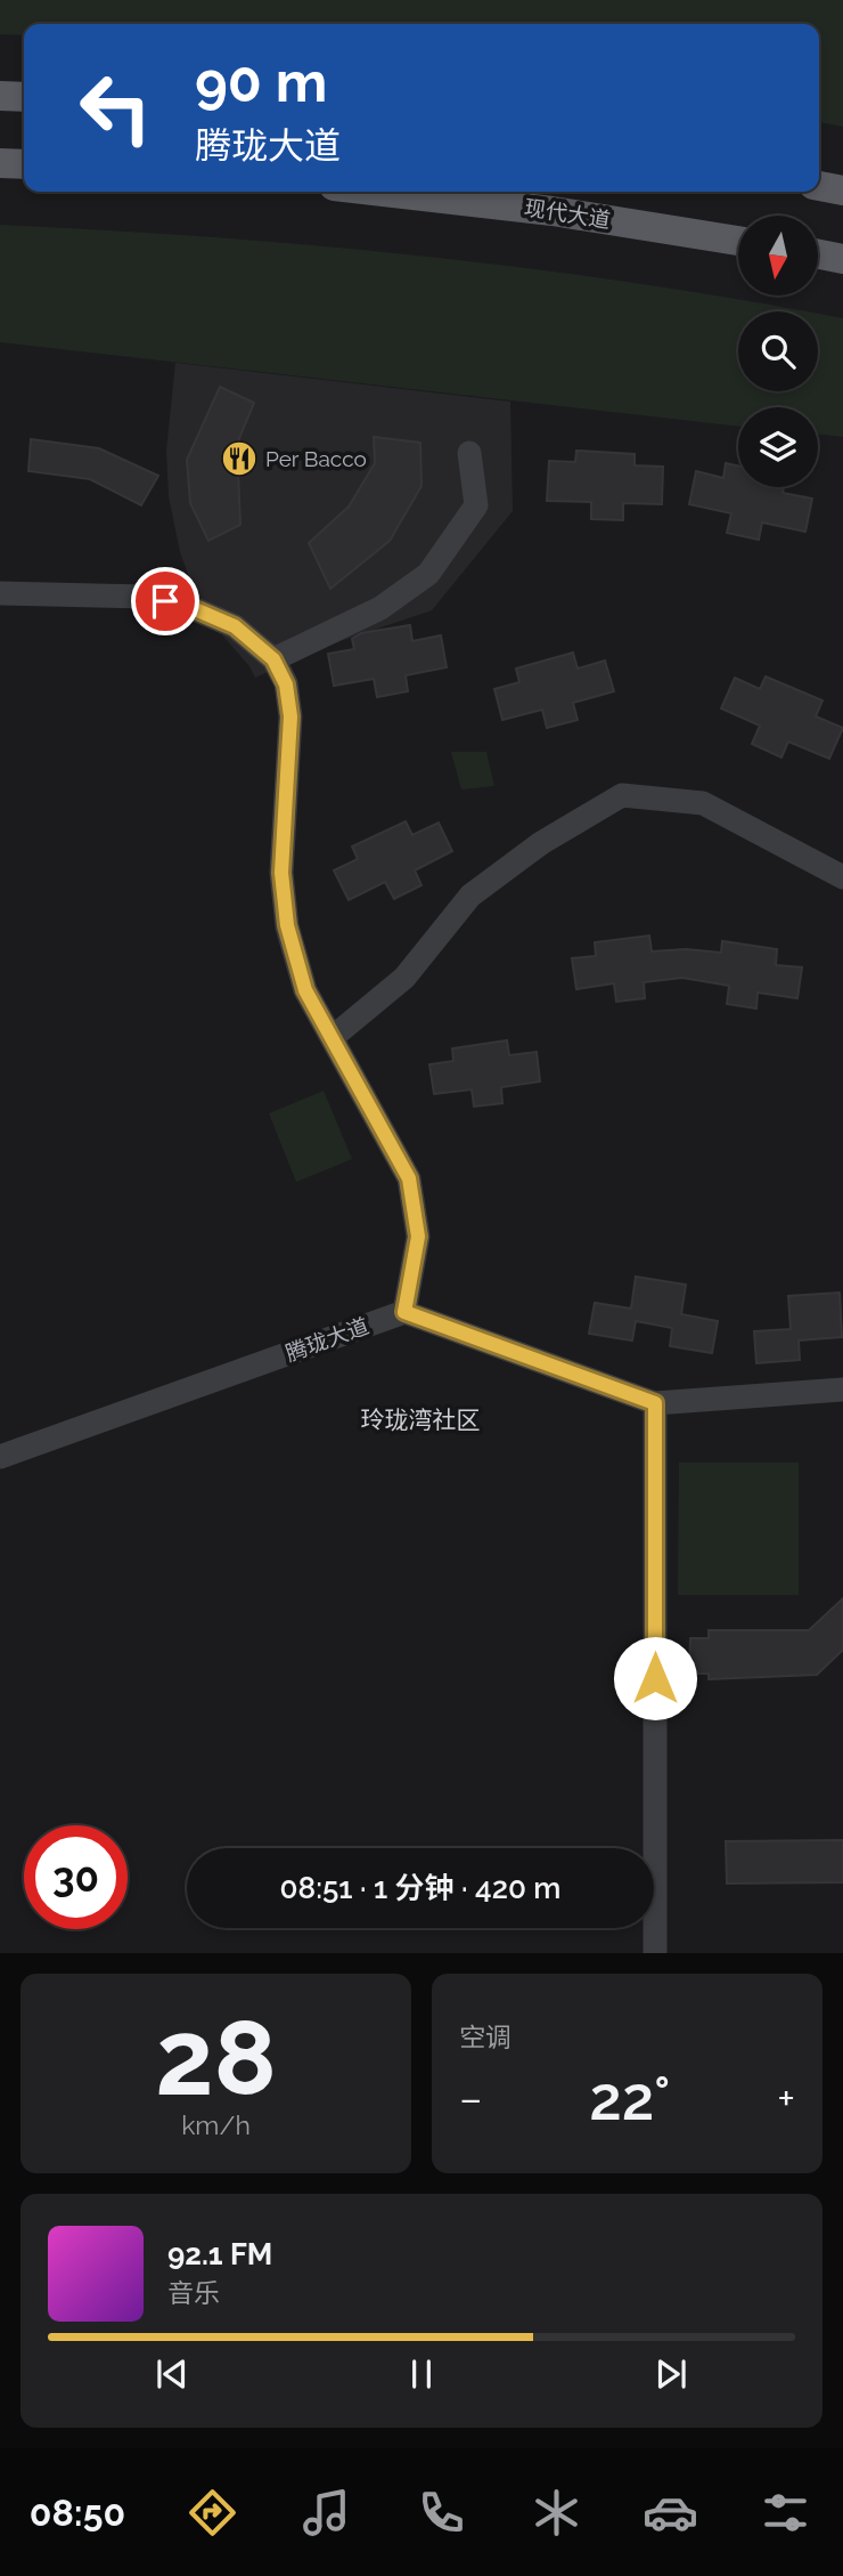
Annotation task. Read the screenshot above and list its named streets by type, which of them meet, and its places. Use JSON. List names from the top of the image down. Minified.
{"streets":{"main road":["现代大道"],"street":["腾珑大道"]},"districts":["玲珑湾社区"],"places":{"restaurant":["Per Bacco"]},"north":"bottom","page":{"turn":["90 m","腾珑大道"],"limit":"30","trip":"08:51 · 1 分钟 · 420 m","tile":[["28","km/h"],"空调"],"heat":["−","22°","+"],"song":["92.1 FM","音乐"],"tabs":"08:50"}}
